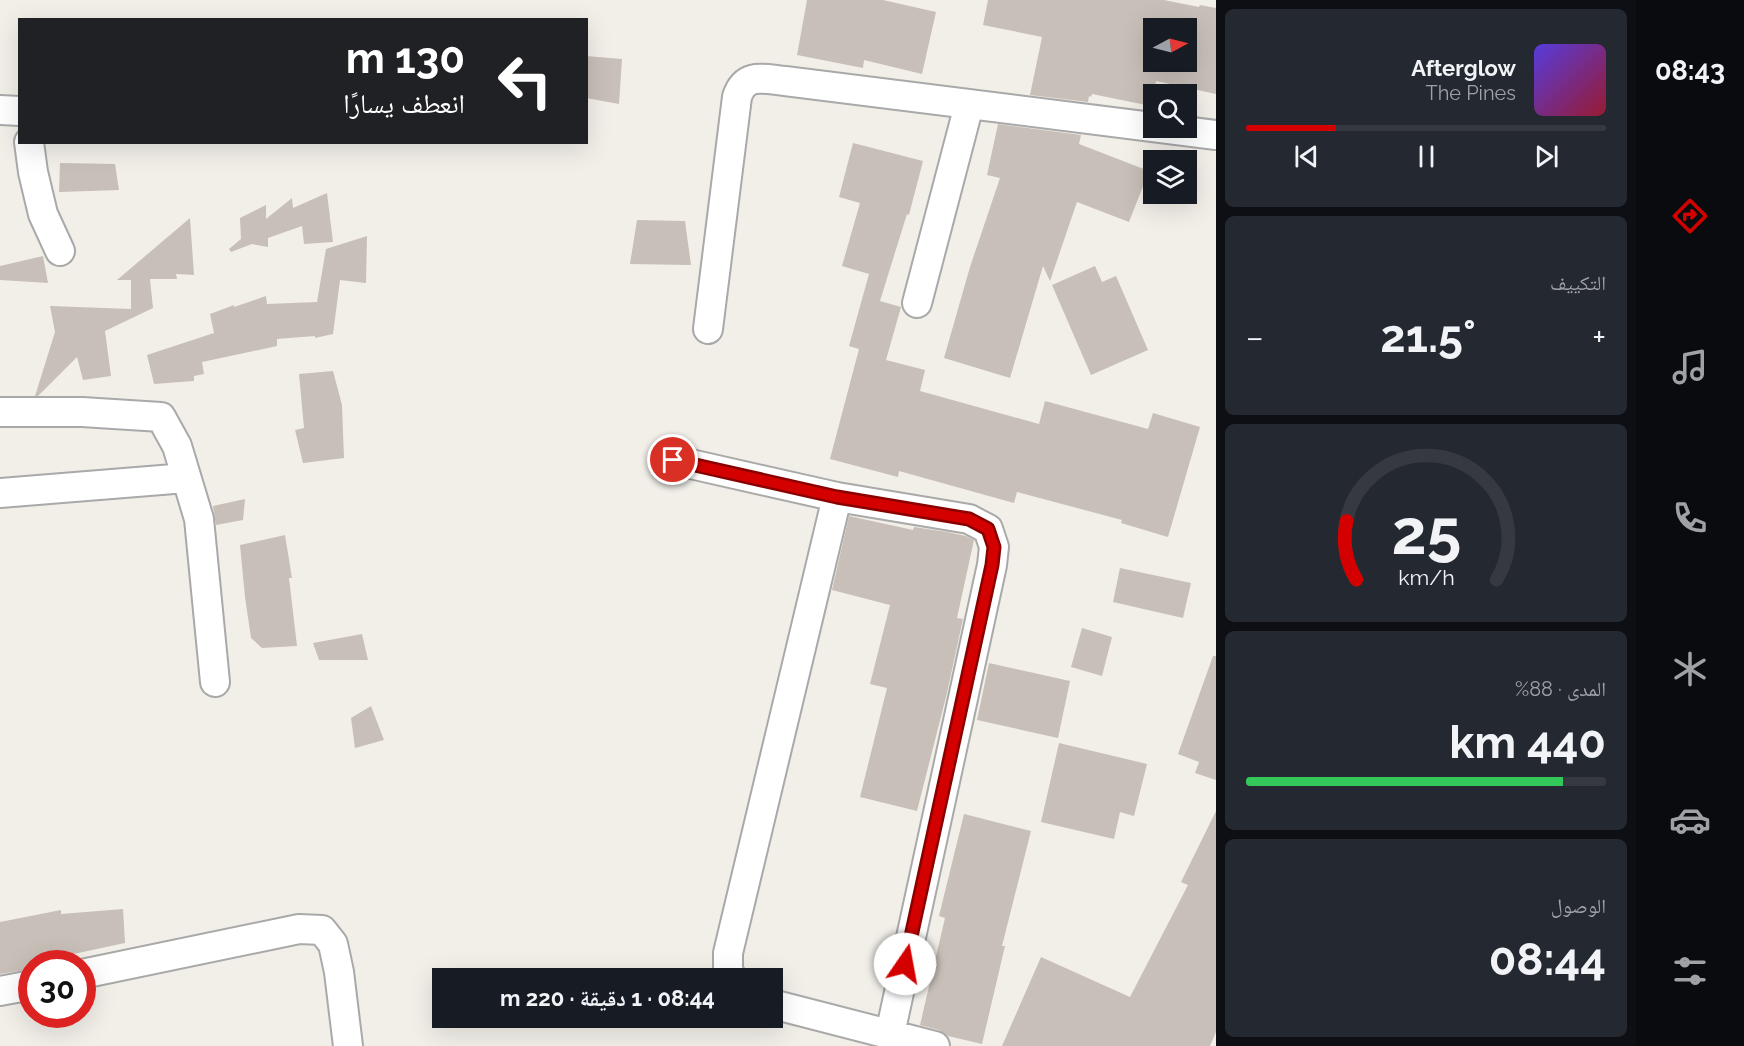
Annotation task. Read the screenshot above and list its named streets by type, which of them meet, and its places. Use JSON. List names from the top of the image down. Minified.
{"north":"right","page":{"tabs":"08:43","turn":["130 m","انعطف يسارًا"],"song":["Afterglow","The Pines"],"tile":["التكييف",["المدى · 88%","440 km"],["الوصول","08:44"]],"heat":["−","21.5°","+"],"limit":"30","trip":"08:44 · 1 دقيقة · 220 m","gauge":["25","km/h"]}}
